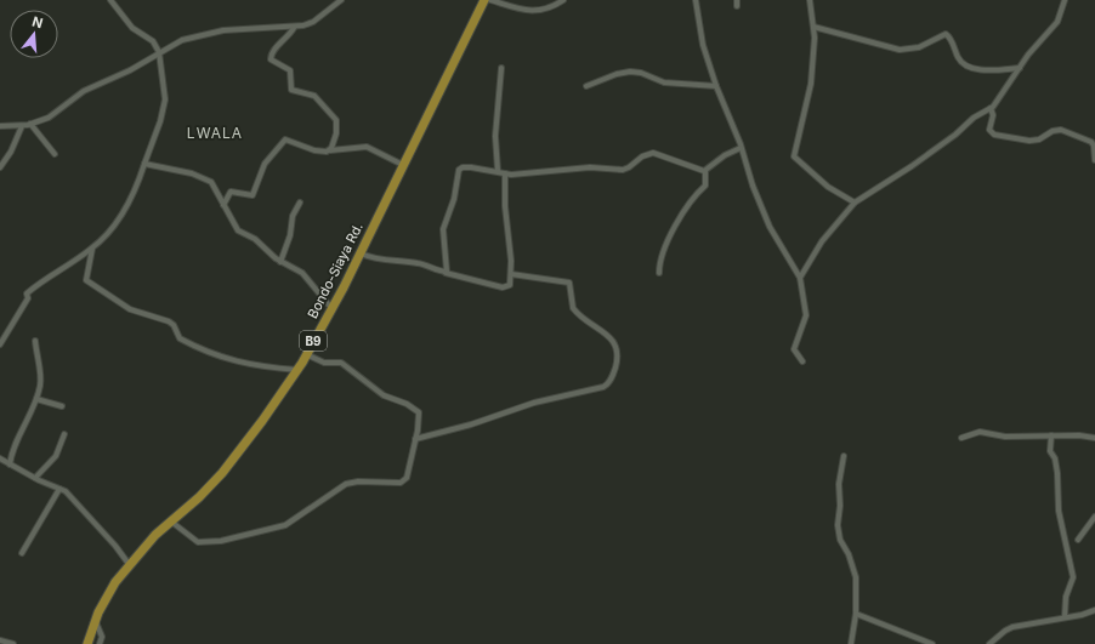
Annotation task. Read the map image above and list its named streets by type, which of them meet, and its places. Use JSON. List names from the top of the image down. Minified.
{"streets":{"highway":["Bondo-Siaya Rd.","B9"]},"districts":["LWALA"],"north":"top"}
